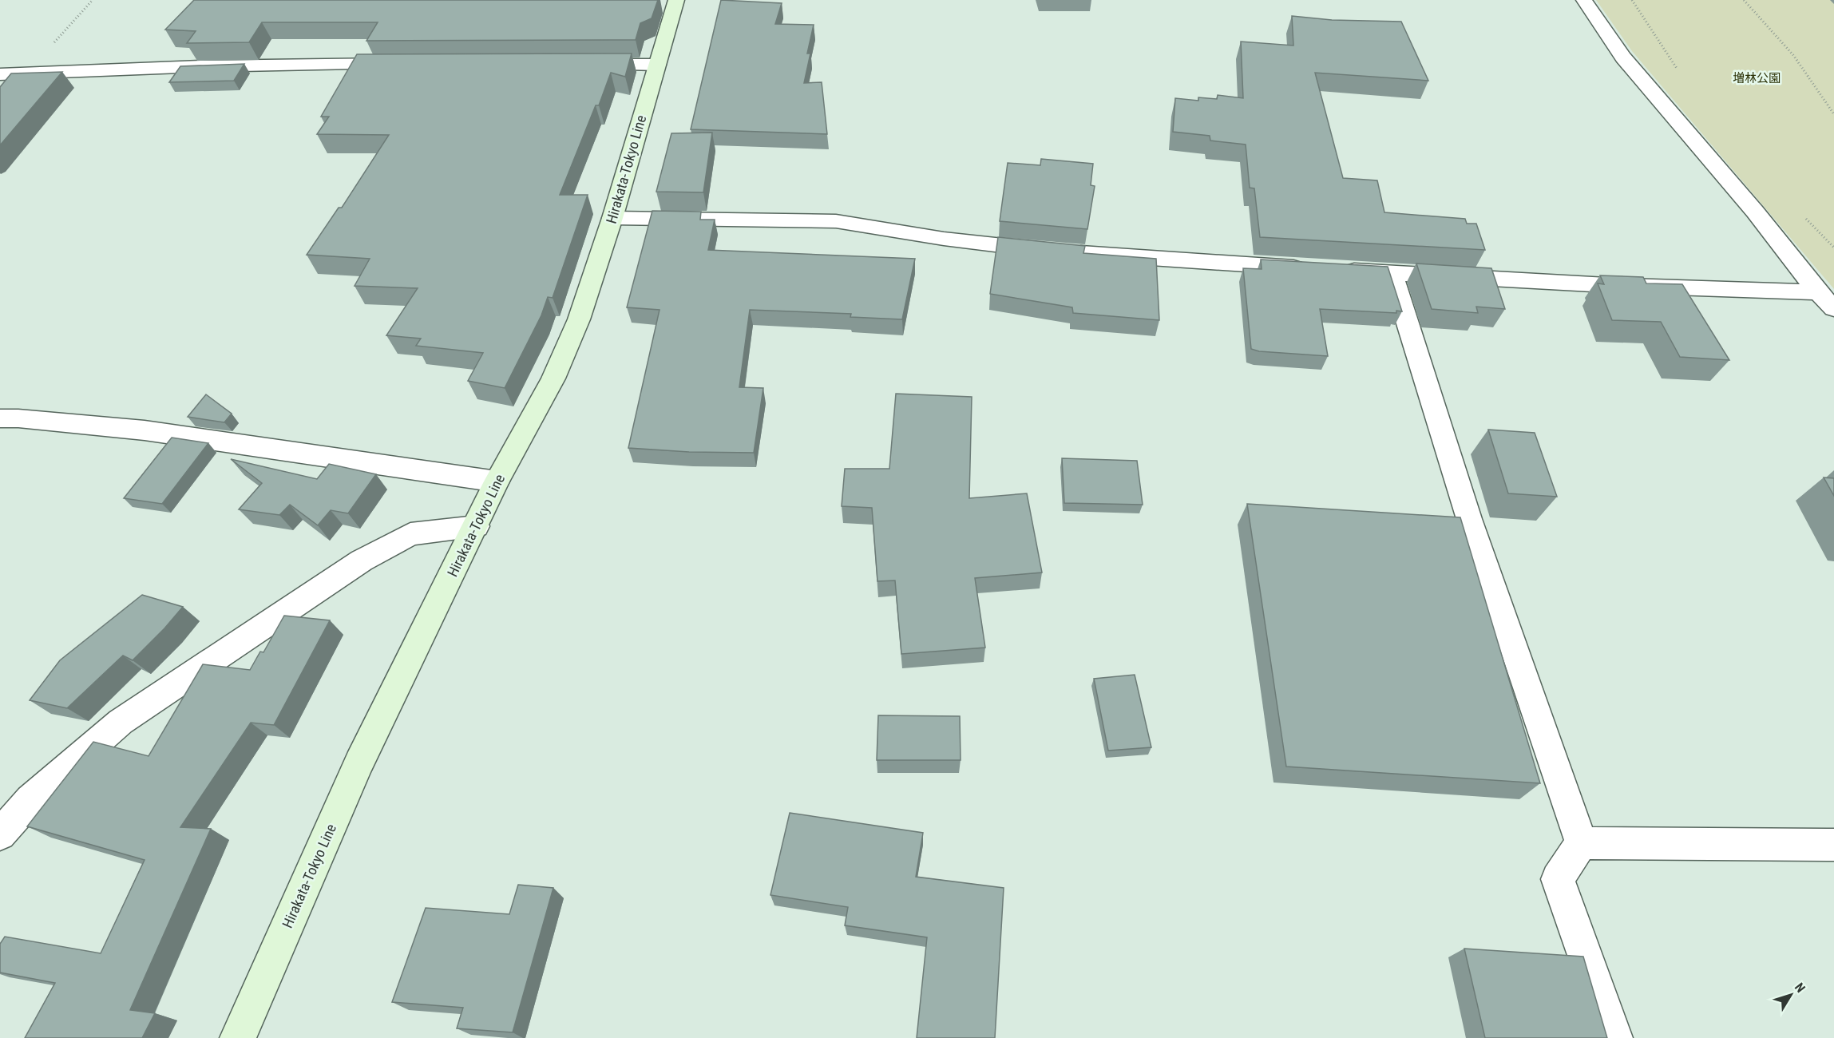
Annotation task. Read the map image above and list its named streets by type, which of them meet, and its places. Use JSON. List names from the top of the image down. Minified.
{"streets":{"main road":["Hirakata-Tokyo Line"]},"parks":["増林公園"],"north":"top right"}
